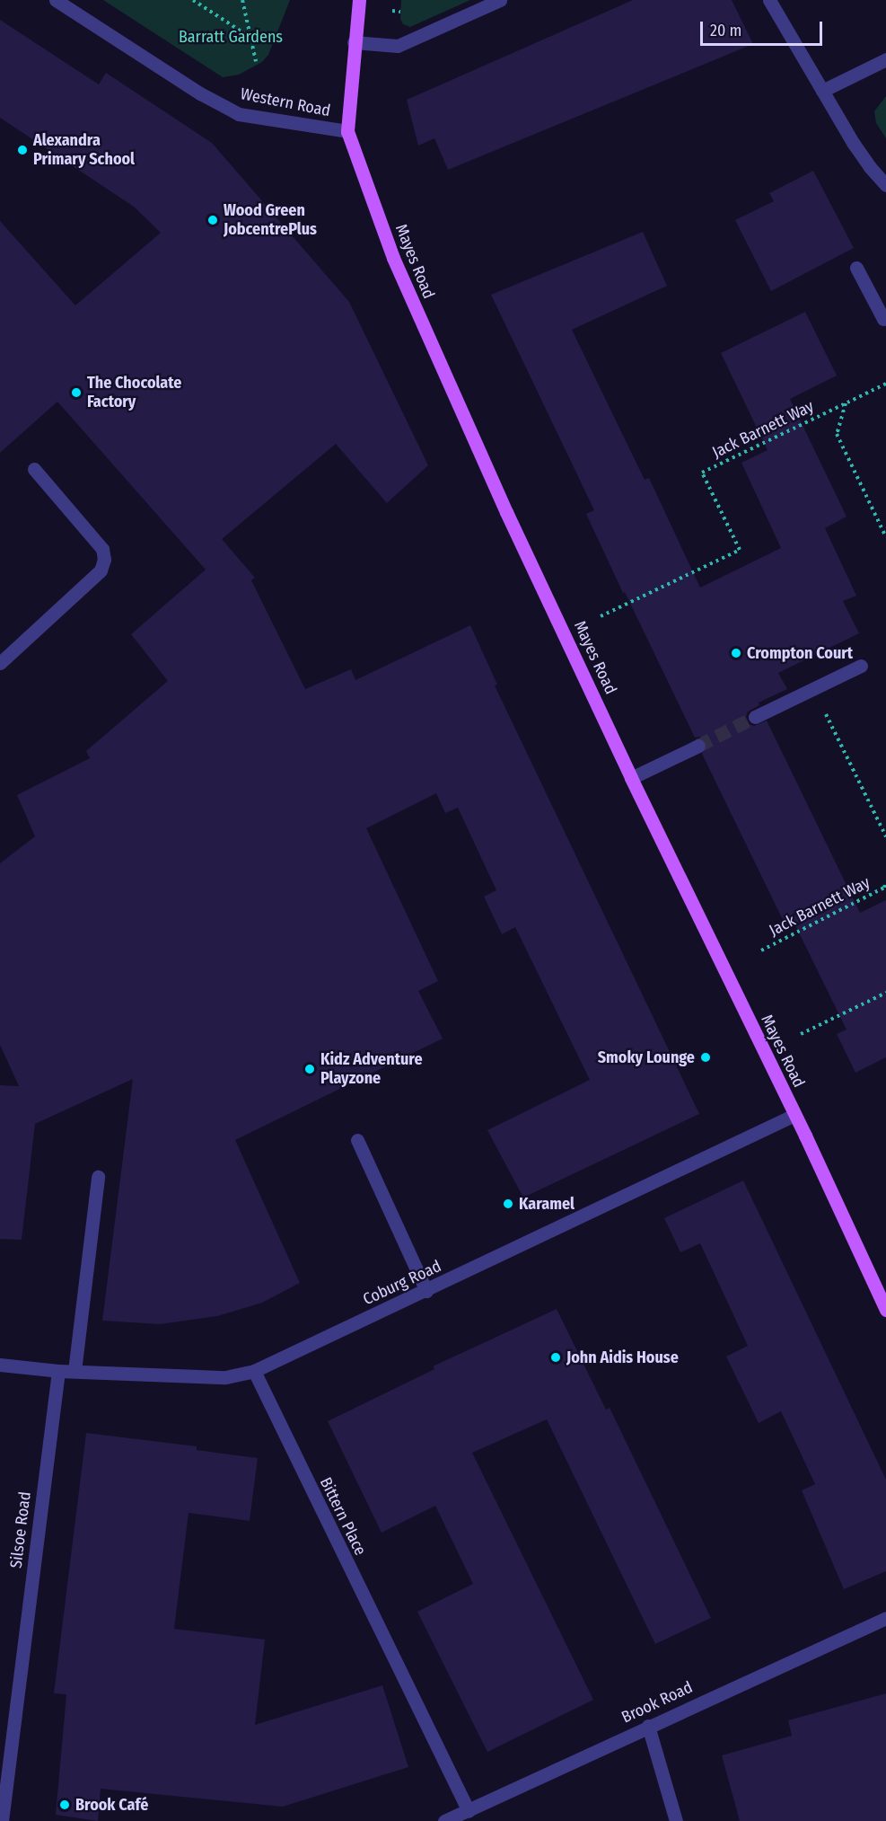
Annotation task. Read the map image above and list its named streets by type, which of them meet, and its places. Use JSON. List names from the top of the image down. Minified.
{"streets":{"main road":["Mayes Road"],"street":["Western Road","Coburg Road","Bittern Place","Silsoe Road","Brook Road"],"path":["Jack Barnett Way"]},"crossings":[["Western Road","Mayes Road"],["Mayes Road","Coburg Road"],["Coburg Road","Bittern Place"],["Coburg Road","Silsoe Road"],["Bittern Place","Brook Road"]],"parks":["Barratt Gardens"],"places":["Alexandra Primary School","Wood Green JobcentrePlus","The Chocolate Factory","Crompton Court","Smoky Lounge","Kidz Adventure Playzone","Karamel","John Aidis House","Brook Café"],"scale_bar":"20 m"}
